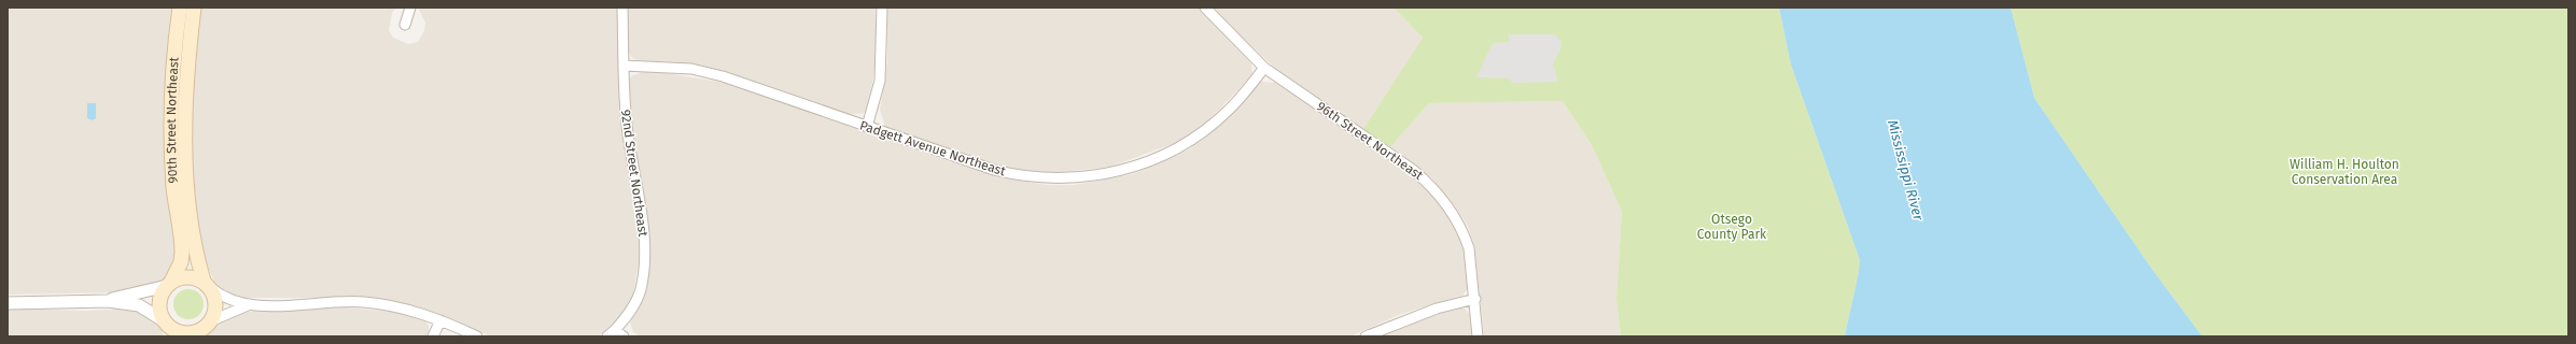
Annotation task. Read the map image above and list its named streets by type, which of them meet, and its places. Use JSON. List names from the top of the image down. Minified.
{"streets":{"main road":["90th Street Northeast"],"street":["96th Street Northeast","Padgett Avenue Northeast","92nd Street Northeast"]},"crossings":[["96th Street Northeast","Padgett Avenue Northeast"],["Padgett Avenue Northeast","92nd Street Northeast"]],"water":["Mississippi River"],"parks":["William H. Houlton Conservation Area","Otsego County Park"]}
